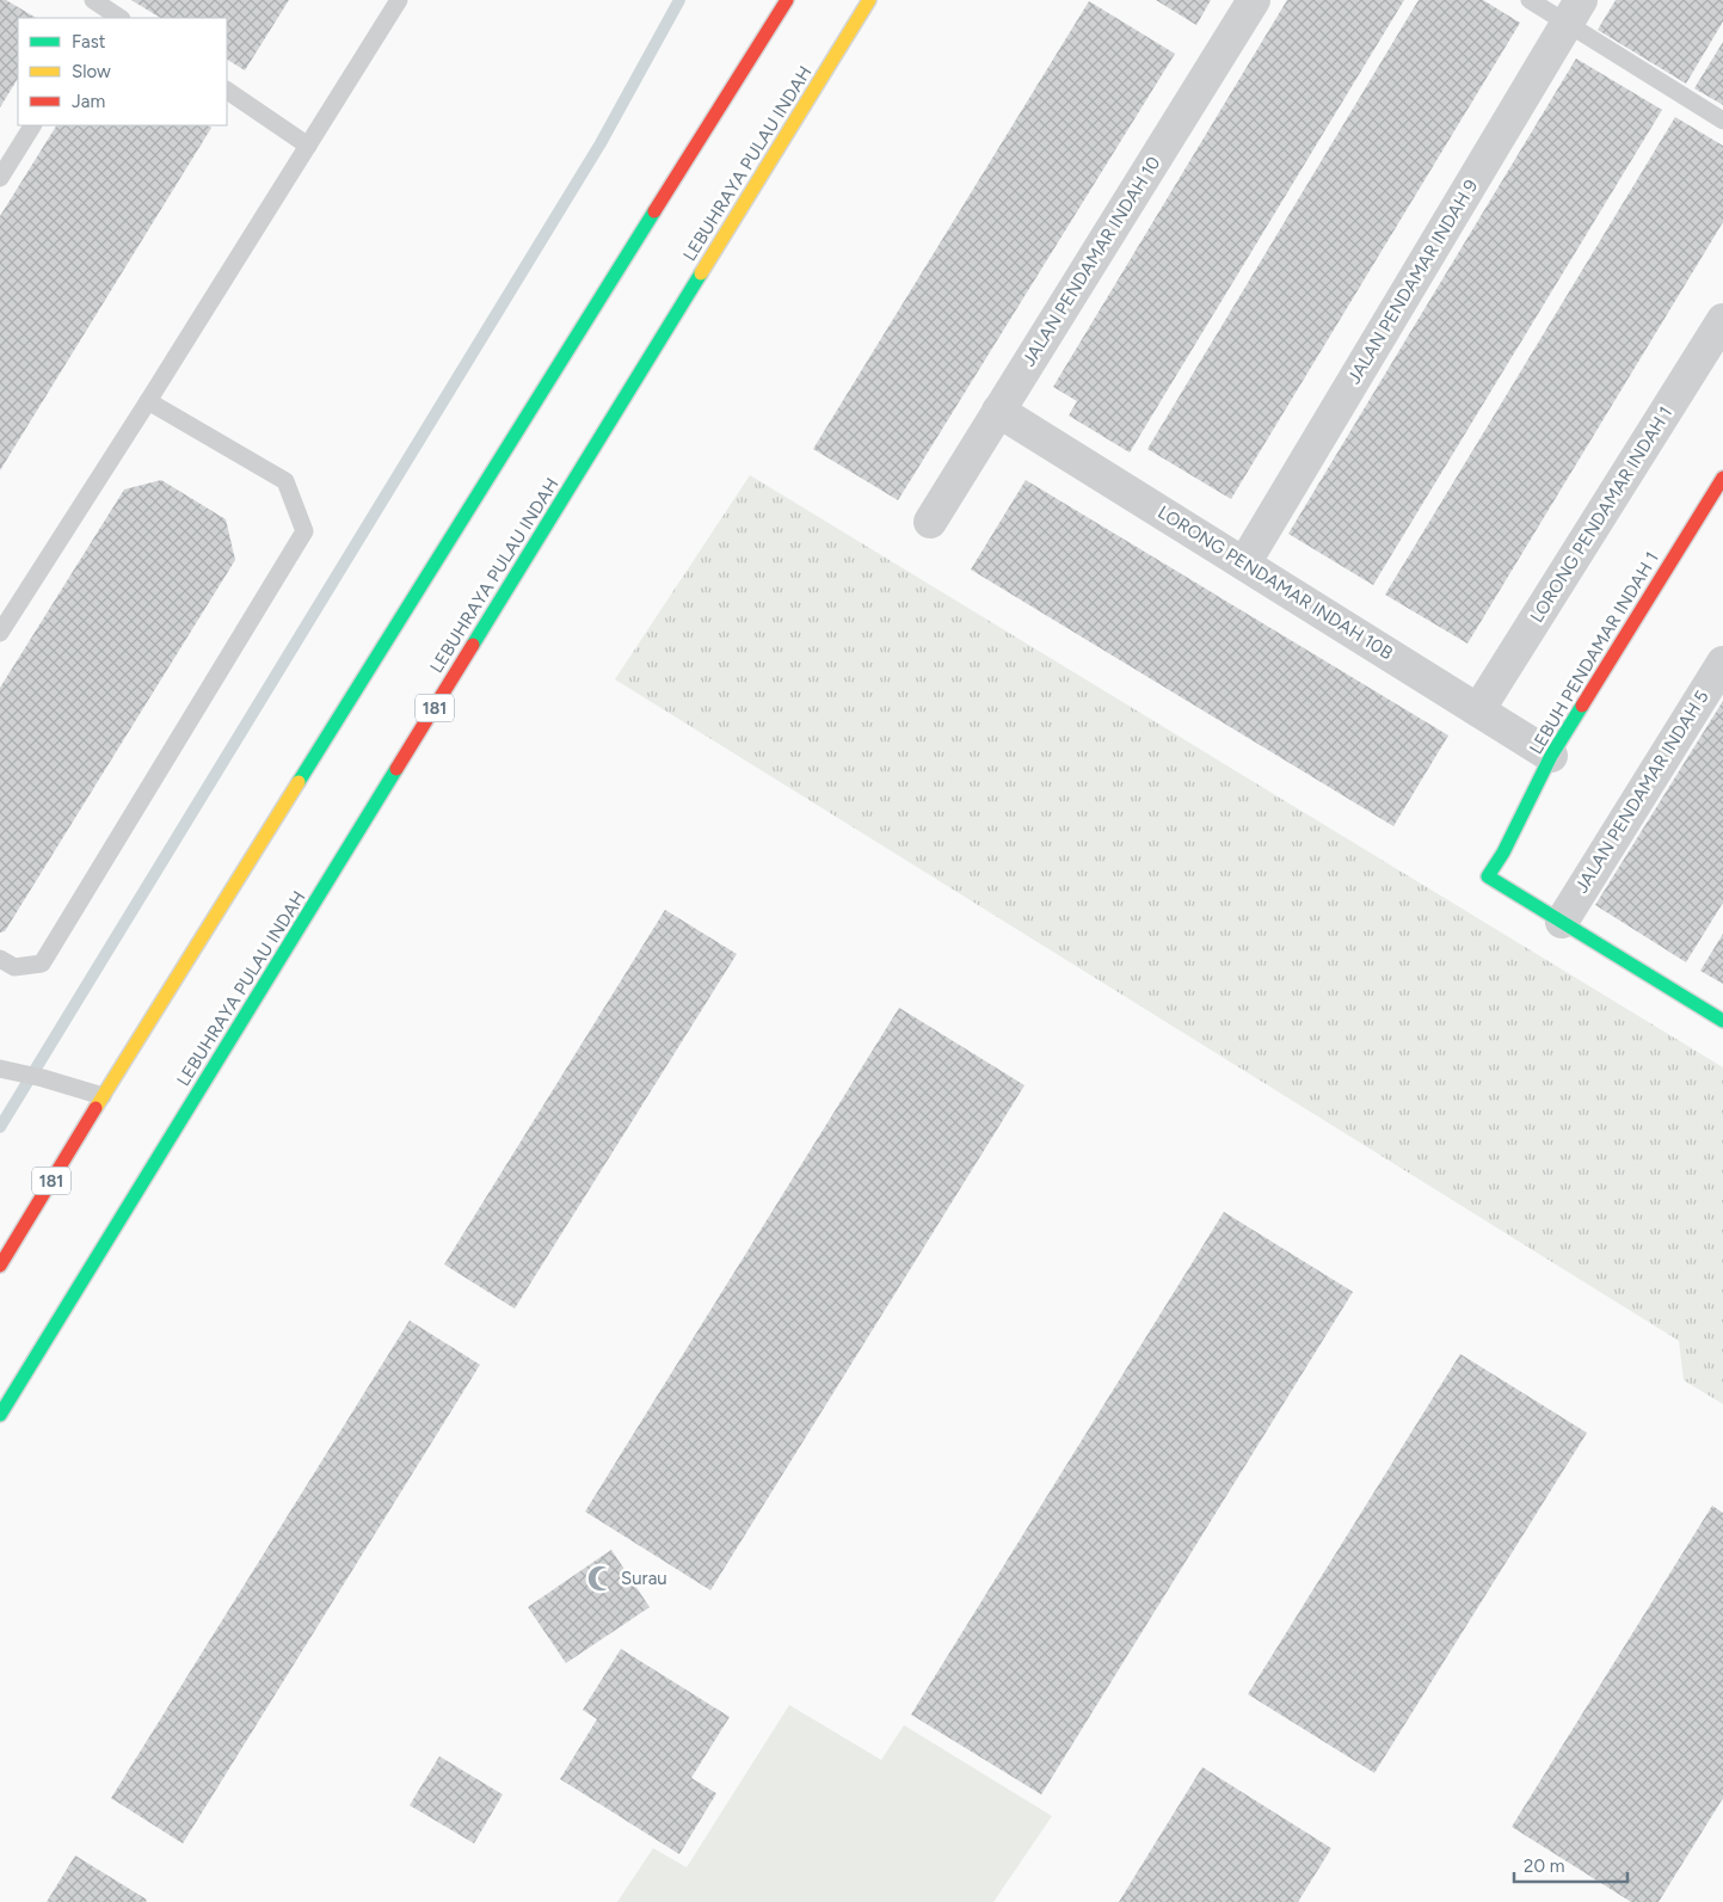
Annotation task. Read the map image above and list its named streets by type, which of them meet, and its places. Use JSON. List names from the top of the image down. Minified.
{"streets":{"main road":["LEBUHRAYA PULAU INDAH","LEBUH PENDAMAR INDAH 1","181"],"street":["JALAN PENDAMAR INDAH 10","JALAN PENDAMAR INDAH 9","LORONG PENDAMAR INDAH 1","LORONG PENDAMAR INDAH 10B","JALAN PENDAMAR INDAH 5"]},"crossings":[["JALAN PENDAMAR INDAH 10","LORONG PENDAMAR INDAH 10B"],["JALAN PENDAMAR INDAH 9","LORONG PENDAMAR INDAH 10B"],["LORONG PENDAMAR INDAH 1","LORONG PENDAMAR INDAH 10B"],["LORONG PENDAMAR INDAH 10B","LEBUH PENDAMAR INDAH 1"],["LEBUH PENDAMAR INDAH 1","JALAN PENDAMAR INDAH 5"]],"places":{"mosque":["Surau"]},"legend":["Fast","Slow","Jam"],"scale_bar":"20 m"}
